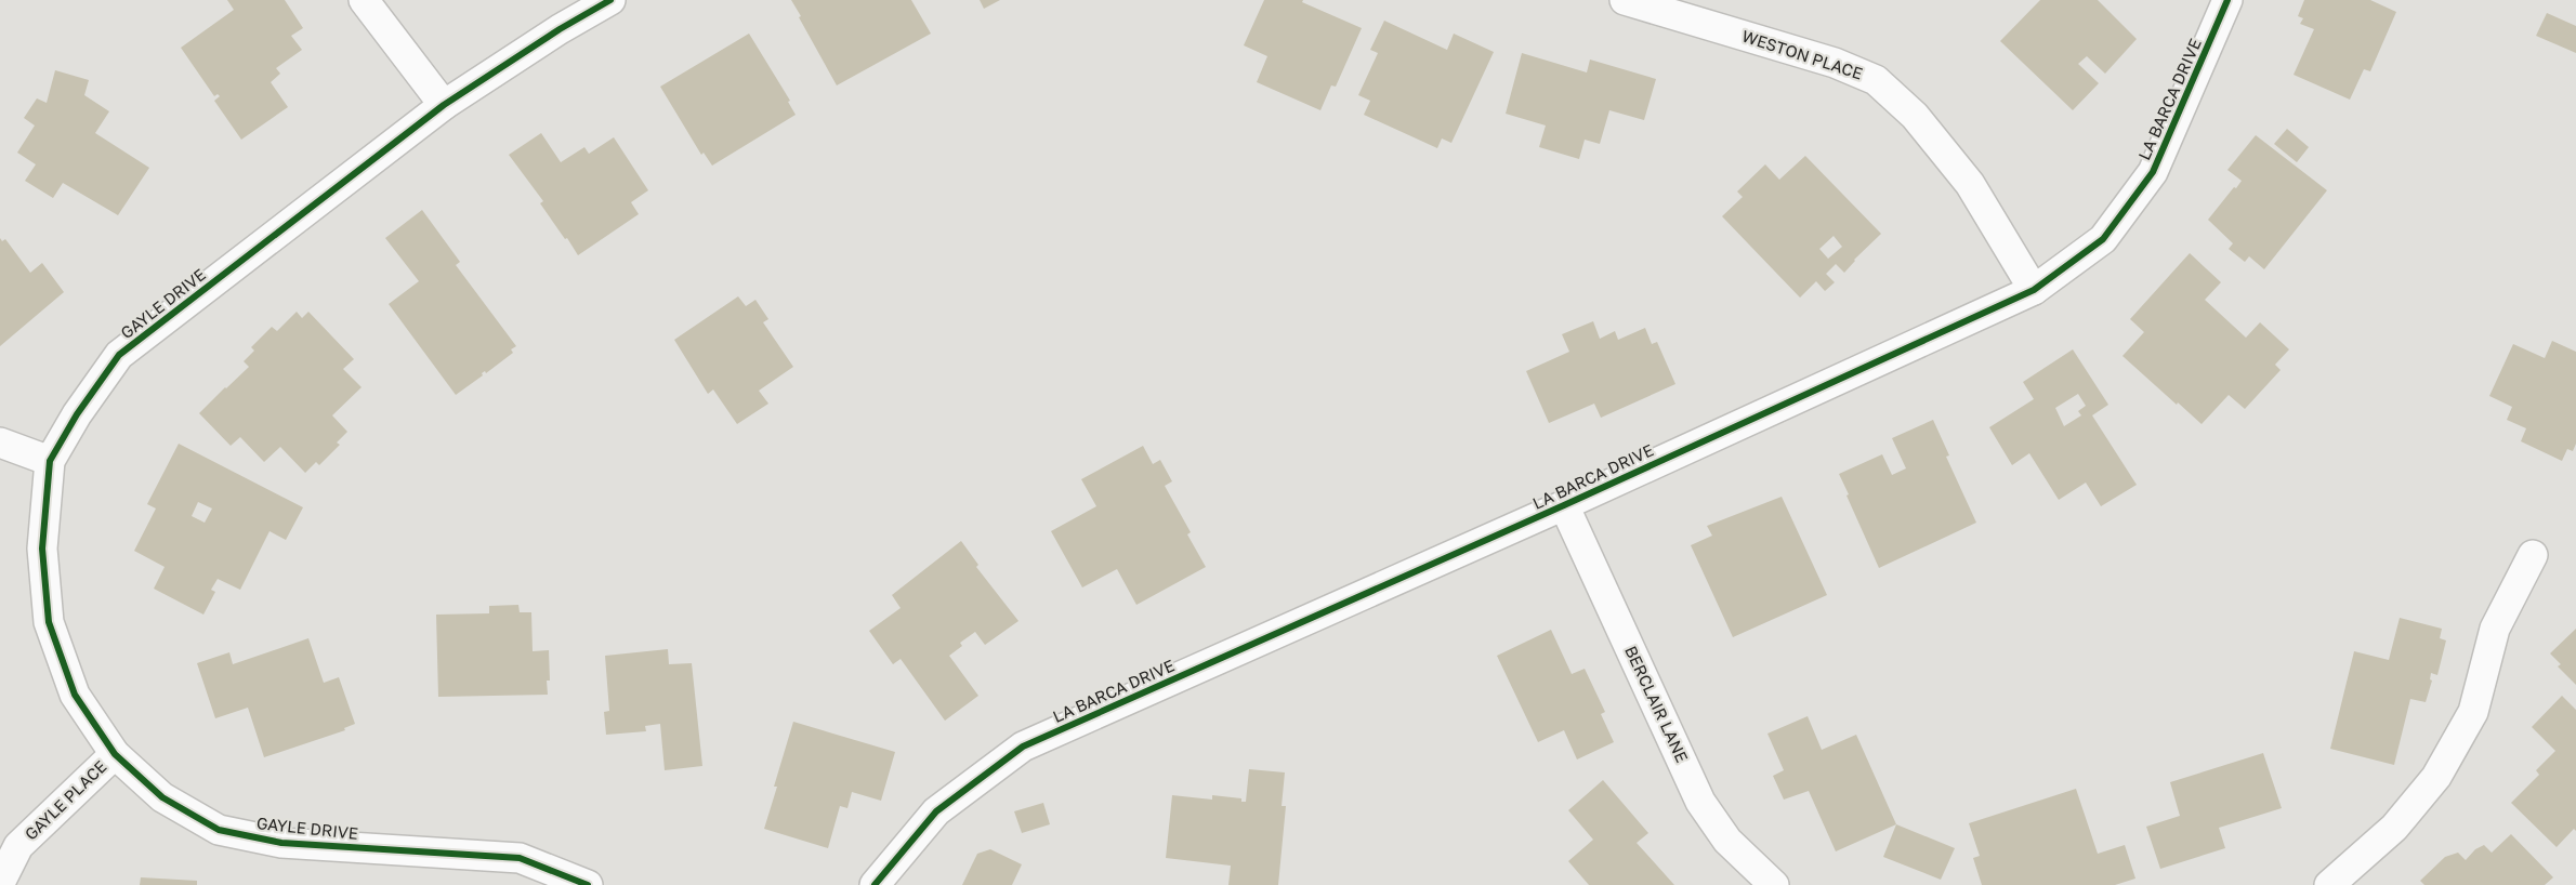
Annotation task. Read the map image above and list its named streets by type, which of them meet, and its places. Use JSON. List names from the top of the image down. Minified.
{"streets":{"street":["WESTON PLACE","LA BARCA DRIVE","GAYLE DRIVE","BERCLAIR LANE","GAYLE PLACE"]},"crossings":[["WESTON PLACE","LA BARCA DRIVE"],["LA BARCA DRIVE","BERCLAIR LANE"],["GAYLE DRIVE","GAYLE PLACE"]]}
